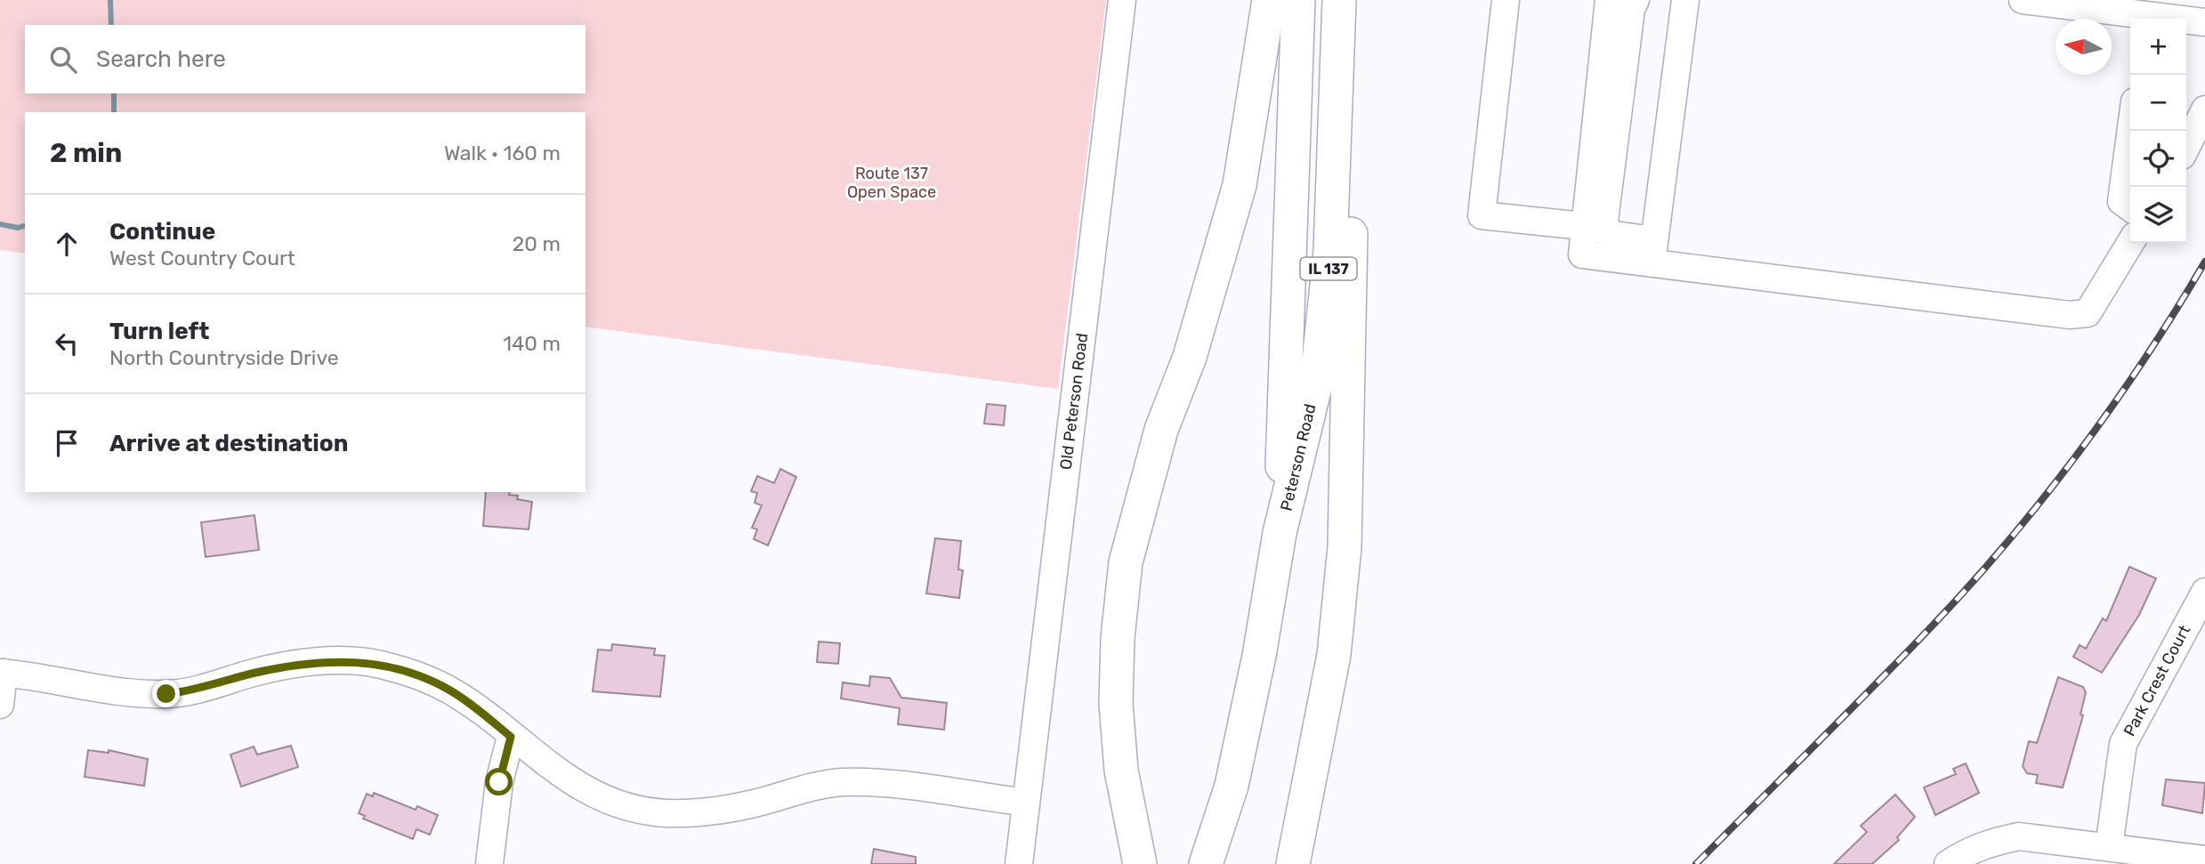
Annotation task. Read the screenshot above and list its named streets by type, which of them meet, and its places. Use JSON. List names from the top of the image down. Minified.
{"streets":{"main road":["IL 137","Peterson Road"],"street":["Old Peterson Road","Park Crest Court"]},"crossings":[["IL 137","Peterson Road"]],"parks":["Route 137 Open Space"],"north":"left","page":{"map_buttons":["+","−"],"search":"Search here","heading":["2 min","Walk · 160 m"],"list":[["Continue","West Country Court","20 m"],["Turn left","North Countryside Drive","140 m"],"Arrive at destination"]}}
